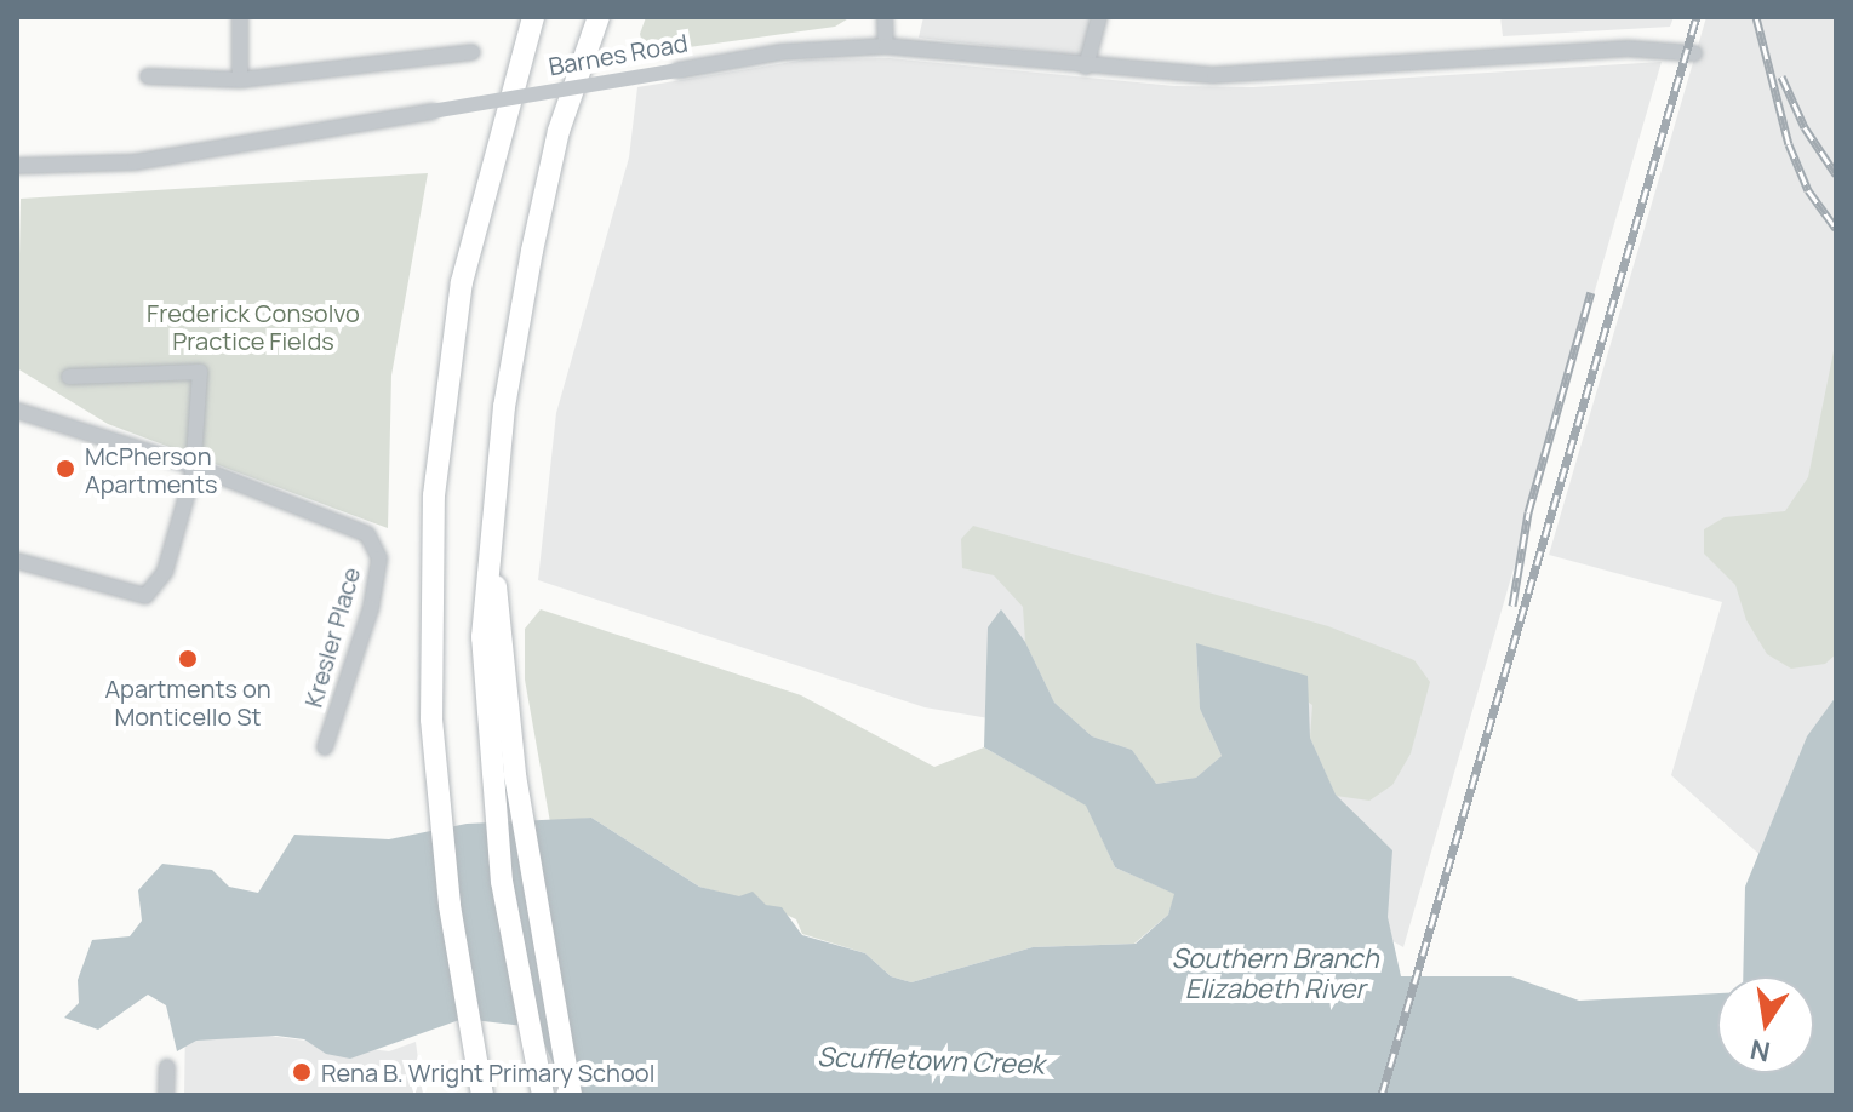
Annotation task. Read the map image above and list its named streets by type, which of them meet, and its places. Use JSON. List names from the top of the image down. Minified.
{"streets":{"street":["Barnes Road","Kresler Place"]},"water":["Southern Branch Elizabeth River","Scuffletown Creek"],"parks":["Frederick Consolvo Practice Fields"],"places":["McPherson Apartments","Apartments on Monticello St","Rena B. Wright Primary School"],"north":"bottom"}
